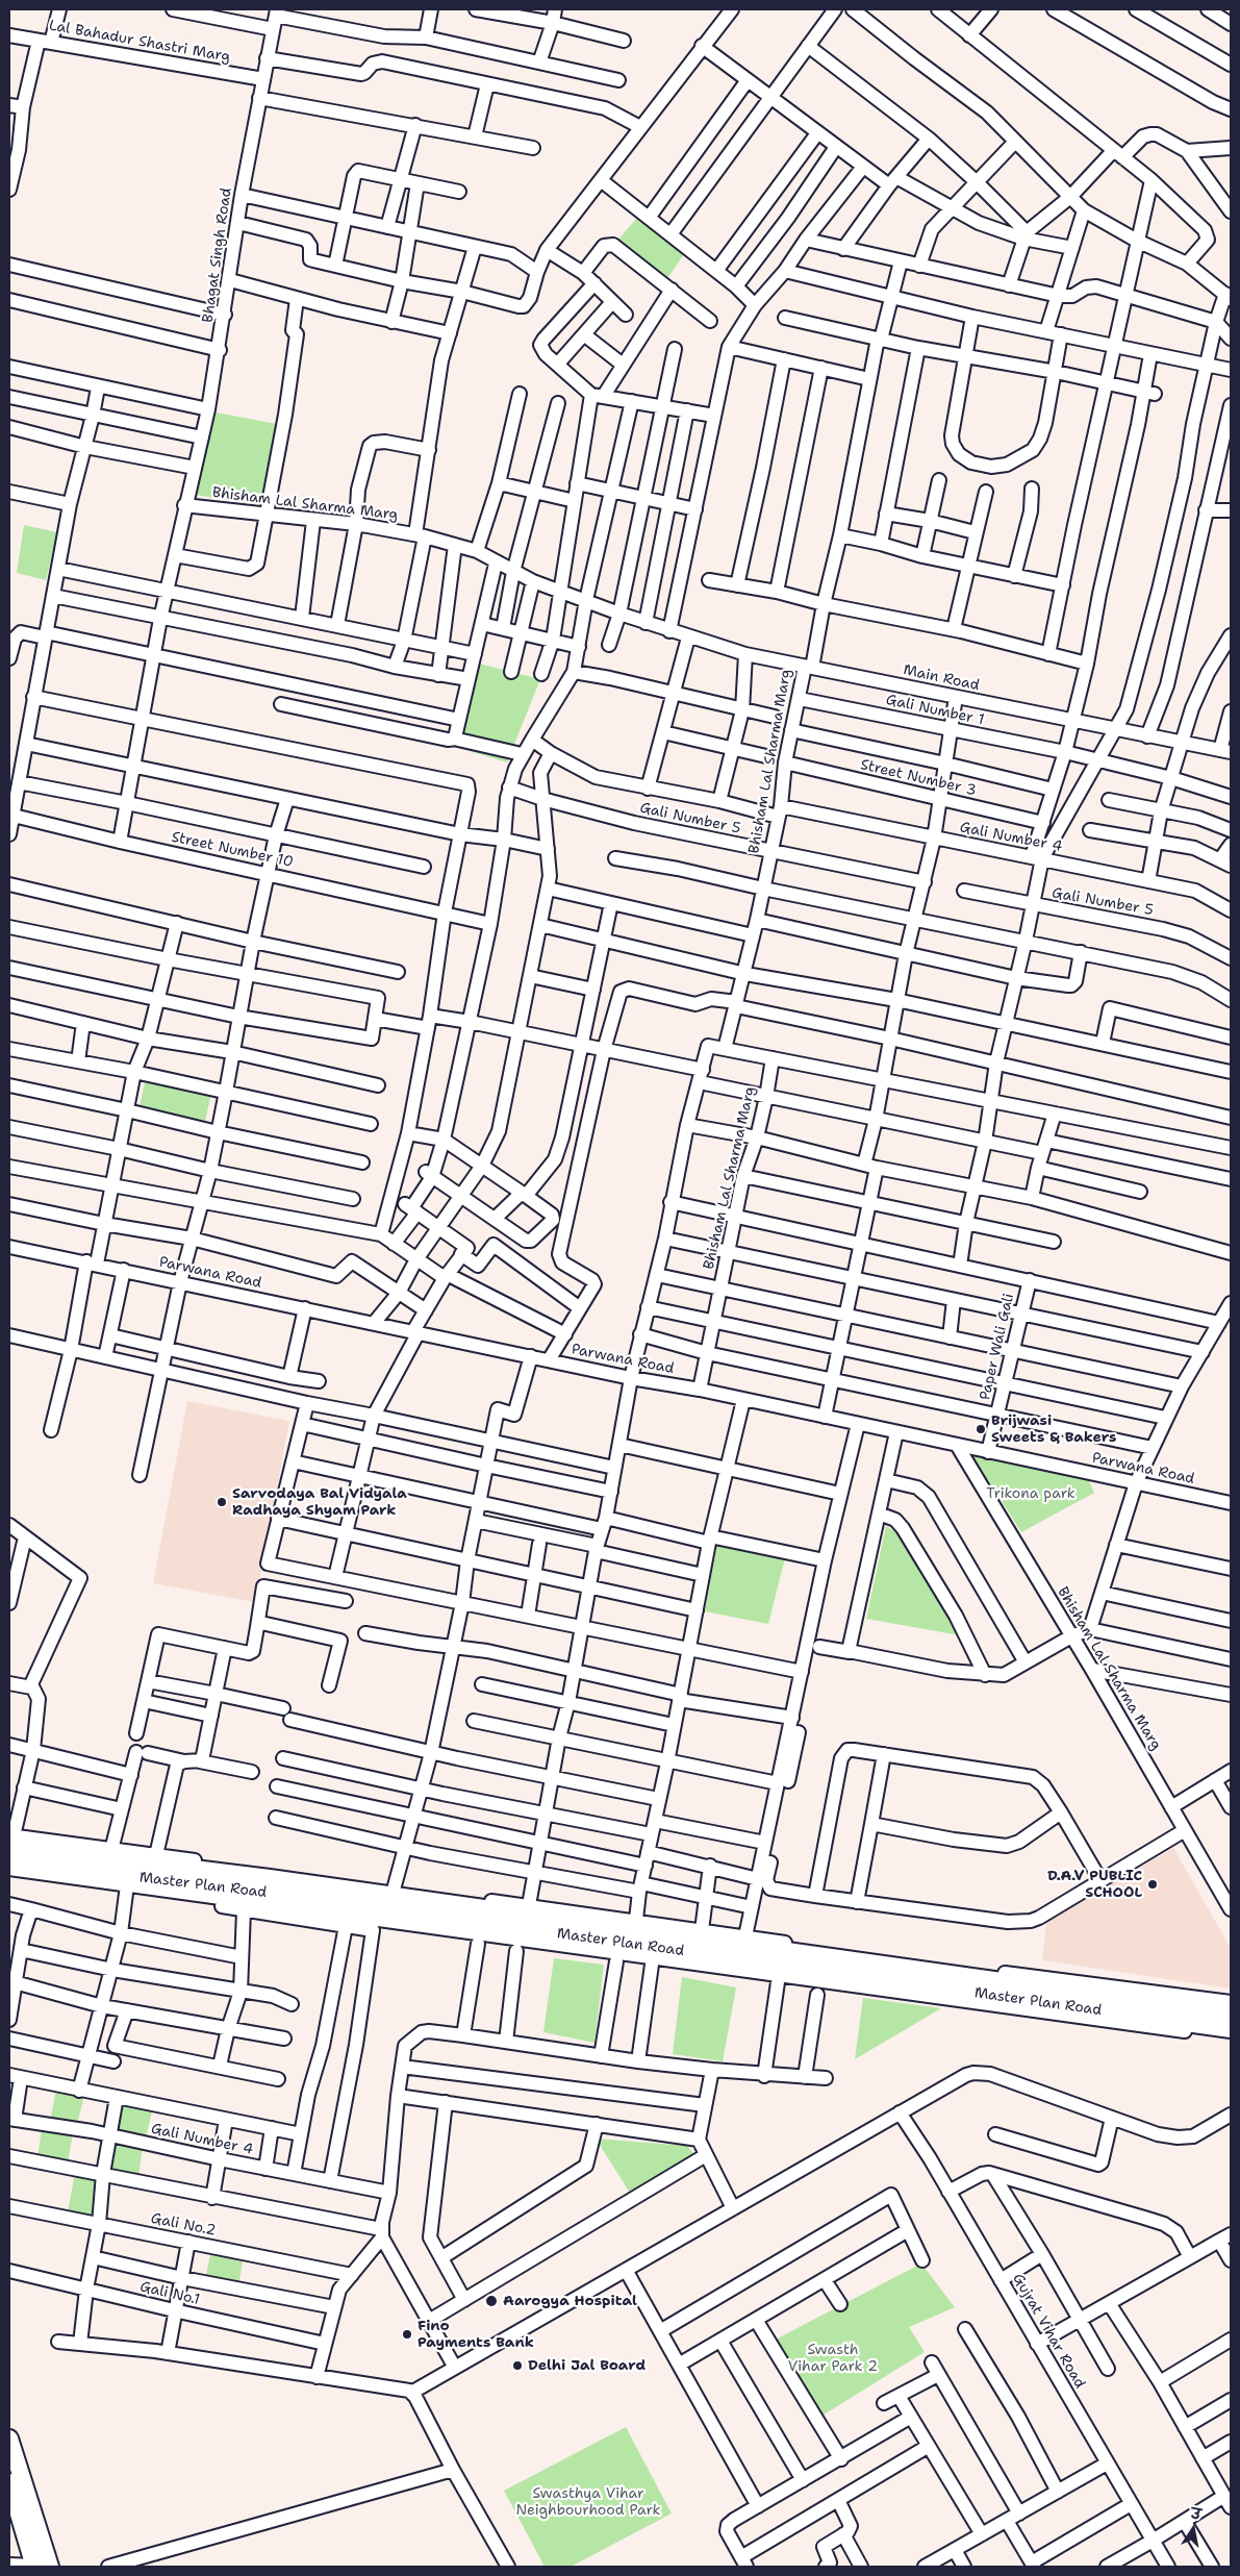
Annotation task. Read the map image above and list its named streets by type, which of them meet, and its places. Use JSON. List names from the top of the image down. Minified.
{"streets":{"main road":["Master Plan Road"],"street":["Lal Bahadur Shastri Marg","Bhagat Singh Road","Bhisham Lal Sharma Marg","Main Road","Gali Number 1","Street Number 3","Gali Number 5","Gali Number 4","Street Number 10","Parwana Road","Paper Wali Gali","Gali No.2","Gali No.1","Gujrat Vihar Road"]},"crossings":[["Lal Bahadur Shastri Marg","Bhagat Singh Road"],["Bhagat Singh Road","Bhisham Lal Sharma Marg"],["Bhagat Singh Road","Street Number 10"],["Bhisham Lal Sharma Marg","Main Road"],["Bhisham Lal Sharma Marg","Gali Number 1"],["Bhisham Lal Sharma Marg","Street Number 3"],["Bhisham Lal Sharma Marg","Gali Number 5"],["Bhisham Lal Sharma Marg","Gali Number 4"],["Bhisham Lal Sharma Marg","Parwana Road"],["Parwana Road","Paper Wali Gali"]],"parks":["Trikona park","Swasth Vihar Park 2","Swasthya Vihar Neighbourhood Park"],"places":["Brijwasi Sweets & Bakers","Sarvodaya Bal Vidyala Radhaya Shyam Park","D.A.V PUBLIC SCHOOL","Aarogya Hospital","Fino Payments Bank","Delhi Jal Board"],"north":"top"}
